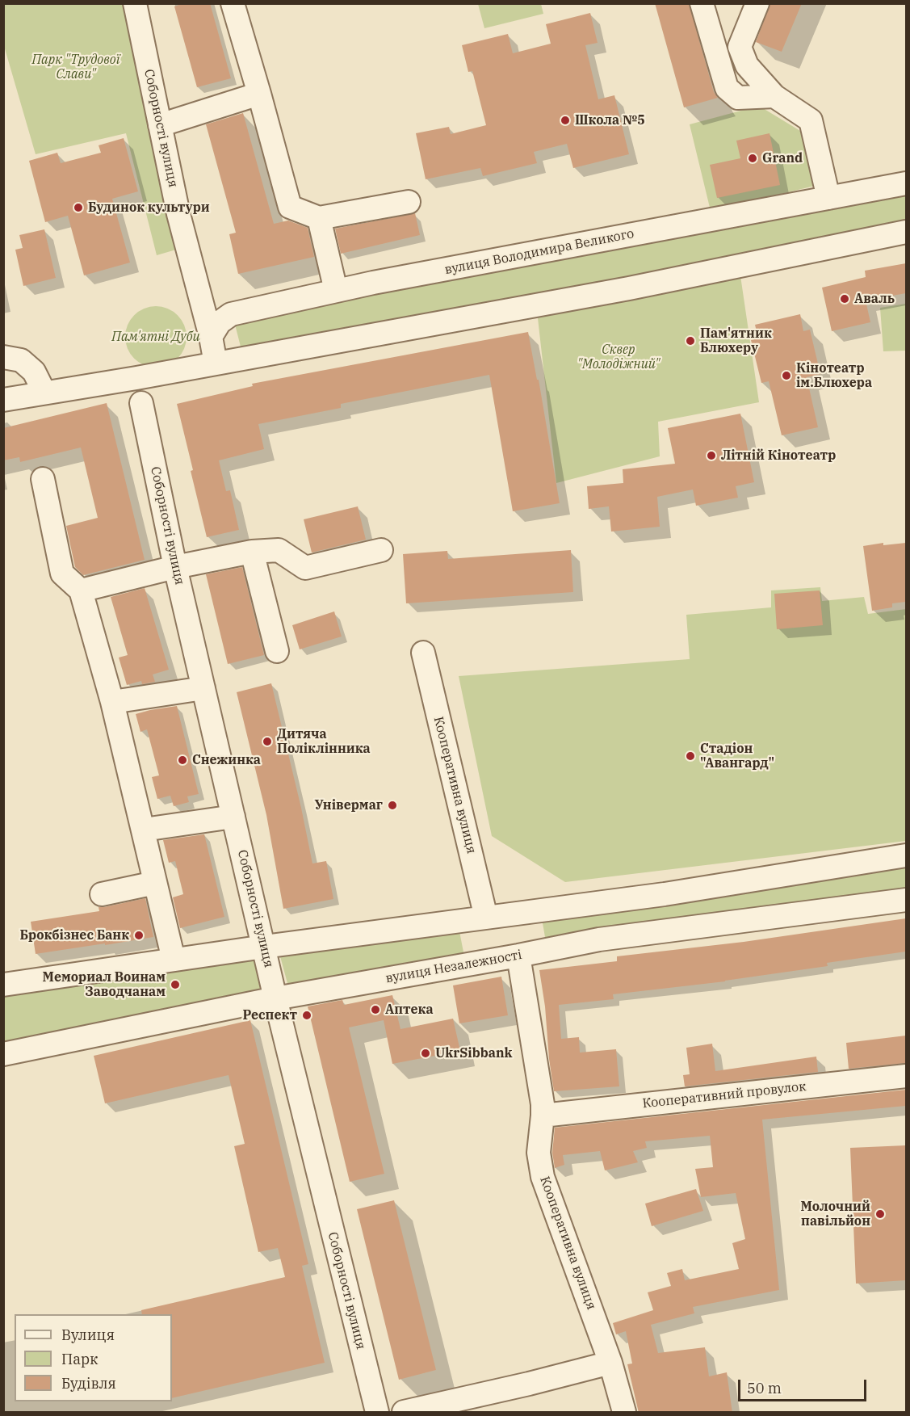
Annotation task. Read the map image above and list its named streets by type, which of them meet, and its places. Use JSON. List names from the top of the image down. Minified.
{"streets":{"street":["Соборності вулиця","вулиця Володимира Великого","Кооперативна вулиця","вулиця Незалежності","Кооперативний провулок"]},"crossings":[["Соборності вулиця","вулиця Володимира Великого"],["Соборності вулиця","вулиця Незалежності"],["Кооперативна вулиця","вулиця Незалежності"],["Кооперативна вулиця","Кооперативний провулок"]],"parks":["Парк \"Трудової Слави\"","Пам'ятні Дуби","Сквер \"Молодіжний\""],"places":["Школа №5","Grand","Будинок культури","Аваль","Пам'ятник Блюхеру","Кінотеатр ім.Блюхера","Літній Кінотеатр","Дитяча Поліклінника","Стадіон \"Авангард\"","Снежинка","Універмаг","Брокбізнес Банк","Мемориал Воинам Заводчанам","Аптека","Респект","UkrSibbank","Молочний павільйон"],"legend":["Вулиця","Парк","Будівля"],"scale_bar":"50 m"}
